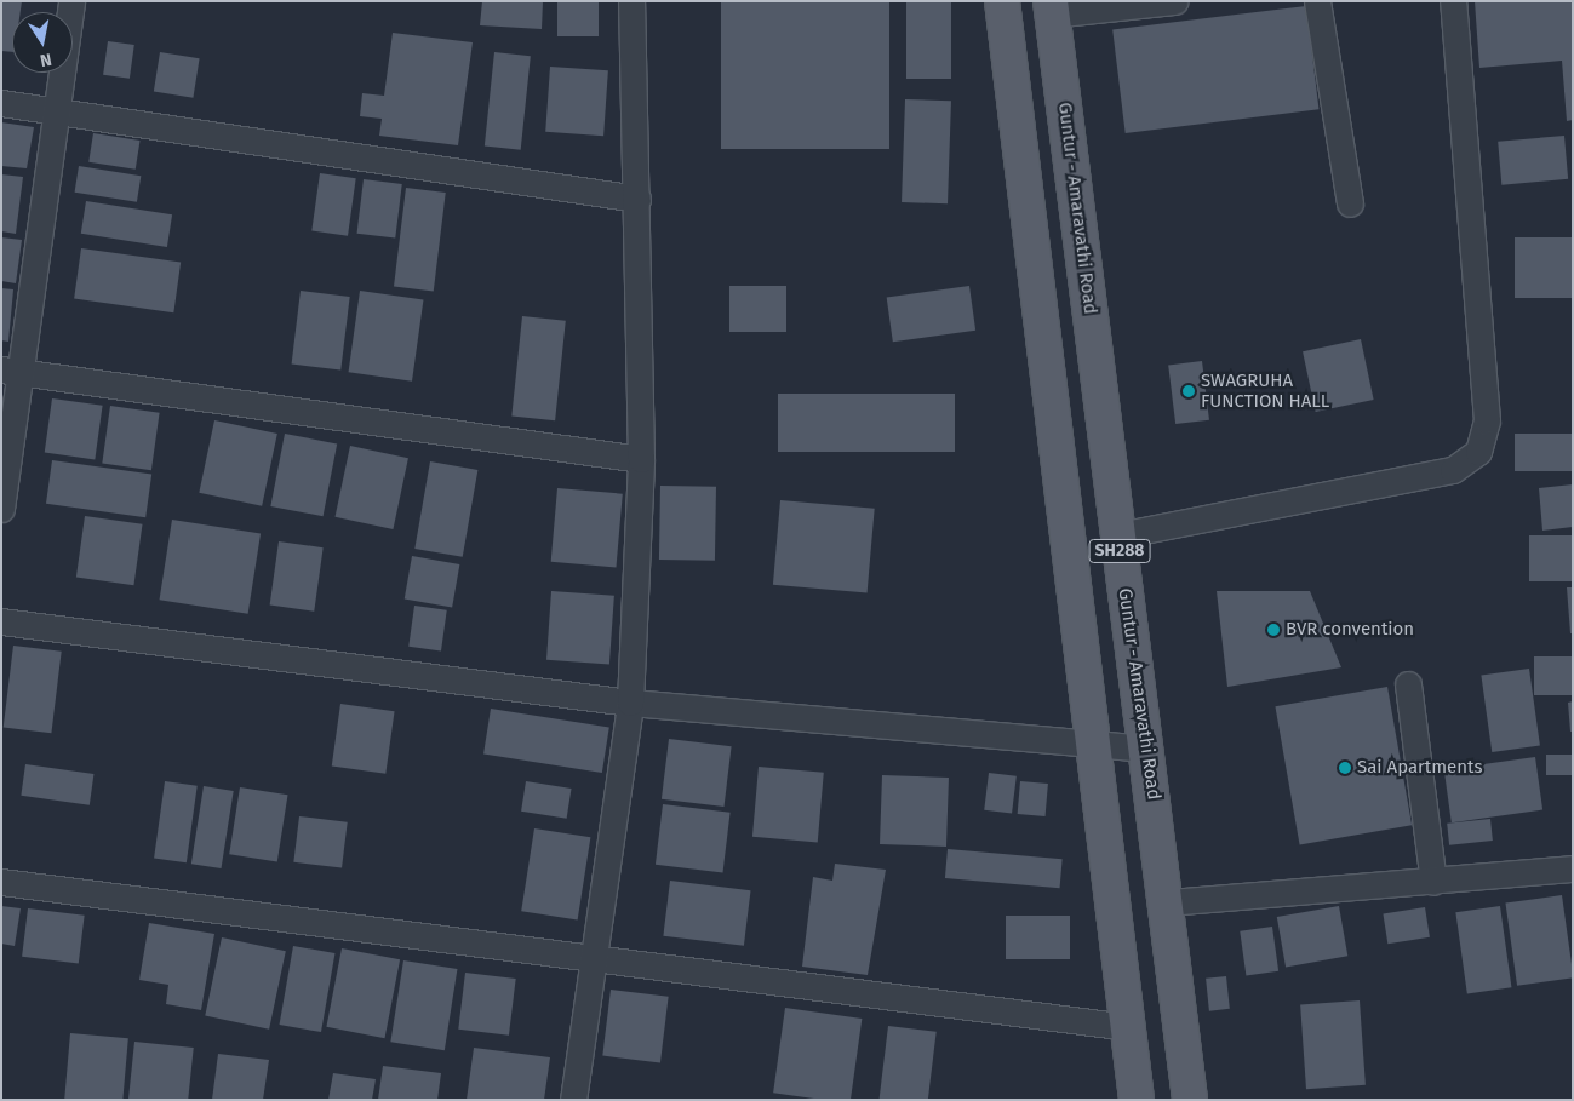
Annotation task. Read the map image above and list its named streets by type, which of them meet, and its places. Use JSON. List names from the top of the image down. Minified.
{"streets":{"main road":["Guntur - Amaravathi Road","SH288"]},"places":["SWAGRUHA FUNCTION HALL","BVR convention","Sai Apartments"],"north":"bottom"}
